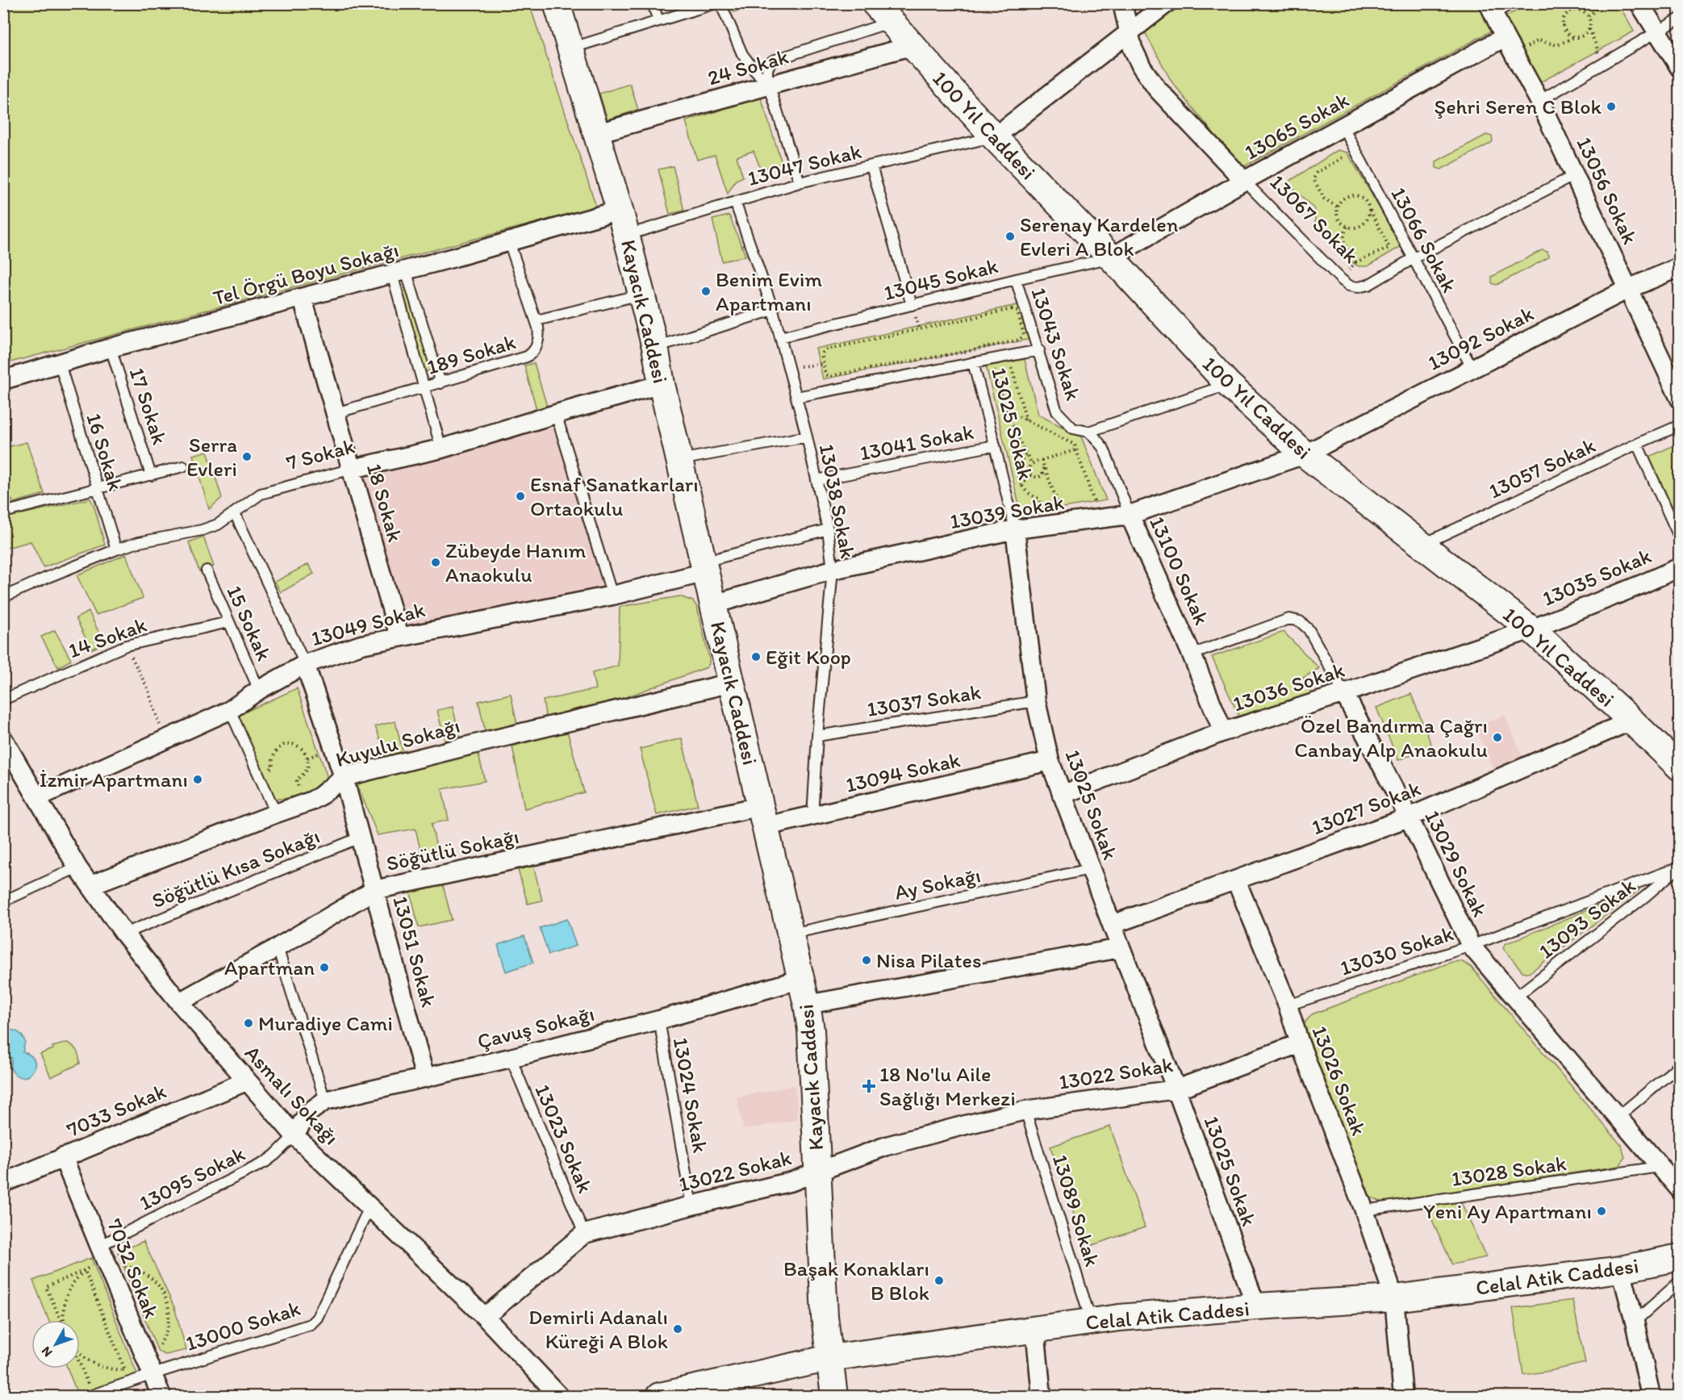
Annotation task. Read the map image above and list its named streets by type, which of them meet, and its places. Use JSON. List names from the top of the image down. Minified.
{"streets":{"street":["24 Sokak","100 Yıl Caddesi","13065 Sokak","13056 Sokak","13067 Sokak","Tel Örgü Boyu Sokağı","Kayacık Caddesi","13092 Sokak","13025 Sokak","7 Sokak","18 Sokak","13039 Sokak","13100 Sokak","13035 Sokak","13049 Sokak","13036 Sokak","Kuyulu Sokağı","13094 Sokak","13027 Sokak","Söğütlü Sokağı","13029 Sokak","13051 Sokak","Çavuş Sokağı","13022 Sokak","13026 Sokak","Asmalı Sokağı","7033 Sokak","7032 Sokak","Celal Atik Caddesi"],"lane":["13047 Sokak","13066 Sokak","13045 Sokak","13043 Sokak","189 Sokak","17 Sokak","13041 Sokak","16 Sokak","13057 Sokak","13038 Sokak","15 Sokak","14 Sokak","13037 Sokak","Söğütlü Kısa Sokağı","Ay Sokağı","13093 Sokak","13030 Sokak","13024 Sokak","13023 Sokak","13028 Sokak","13095 Sokak","13089 Sokak","13000 Sokak"]},"crossings":[["24 Sokak","100 Yıl Caddesi"],["24 Sokak","Kayacık Caddesi"],["100 Yıl Caddesi","13065 Sokak"],["100 Yıl Caddesi","13047 Sokak"],["100 Yıl Caddesi","13045 Sokak"],["100 Yıl Caddesi","13092 Sokak"],["100 Yıl Caddesi","13057 Sokak"],["100 Yıl Caddesi","13039 Sokak"],["100 Yıl Caddesi","13035 Sokak"],["100 Yıl Caddesi","13036 Sokak"],["100 Yıl Caddesi","13027 Sokak"],["13065 Sokak","13056 Sokak"],["13065 Sokak","13067 Sokak"],["13065 Sokak","13066 Sokak"],["13065 Sokak","13045 Sokak"],["13047 Sokak","Kayacık Caddesi"],["13047 Sokak","13038 Sokak"],["13056 Sokak","13067 Sokak"],["13056 Sokak","13092 Sokak"],["13067 Sokak","13066 Sokak"],["13066 Sokak","13092 Sokak"],["Tel Örgü Boyu Sokağı","Kayacık Caddesi"],["Tel Örgü Boyu Sokağı","189 Sokak"],["Tel Örgü Boyu Sokağı","17 Sokak"],["Tel Örgü Boyu Sokağı","16 Sokak"],["Tel Örgü Boyu Sokağı","18 Sokak"],["13045 Sokak","13043 Sokak"],["13045 Sokak","13038 Sokak"],["Kayacık Caddesi","7 Sokak"],["Kayacık Caddesi","13039 Sokak"],["Kayacık Caddesi","13049 Sokak"],["Kayacık Caddesi","Kuyulu Sokağı"],["Kayacık Caddesi","13094 Sokak"],["Kayacık Caddesi","Söğütlü Sokağı"],["Kayacık Caddesi","Ay Sokağı"],["Kayacık Caddesi","Çavuş Sokağı"],["Kayacık Caddesi","13022 Sokak"],["Kayacık Caddesi","Celal Atik Caddesi"],["13092 Sokak","13039 Sokak"],["13043 Sokak","13025 Sokak"],["13043 Sokak","13100 Sokak"],["189 Sokak","18 Sokak"],["13025 Sokak","13041 Sokak"],["13025 Sokak","13039 Sokak"],["13025 Sokak","13036 Sokak"],["13025 Sokak","13037 Sokak"],["13025 Sokak","13094 Sokak"],["13025 Sokak","13027 Sokak"],["13025 Sokak","Ay Sokağı"],["13025 Sokak","13022 Sokak"],["13025 Sokak","Celal Atik Caddesi"],["13041 Sokak","13038 Sokak"],["16 Sokak","7 Sokak"],["7 Sokak","18 Sokak"],["7 Sokak","13051 Sokak"],["13038 Sokak","13039 Sokak"],["13038 Sokak","13037 Sokak"],["13038 Sokak","13094 Sokak"],["18 Sokak","13049 Sokak"],["13039 Sokak","13100 Sokak"],["13100 Sokak","13036 Sokak"],["13100 Sokak","13029 Sokak"],["13035 Sokak","13036 Sokak"],["15 Sokak","13049 Sokak"],["15 Sokak","14 Sokak"],["13049 Sokak","13051 Sokak"],["13049 Sokak","Asmalı Sokağı"],["13036 Sokak","13029 Sokak"],["Kuyulu Sokağı","13051 Sokak"],["Kuyulu Sokağı","Asmalı Sokağı"],["13094 Sokak","Söğütlü Sokağı"],["13027 Sokak","13029 Sokak"],["13027 Sokak","13026 Sokak"],["Söğütlü Sokağı","13051 Sokak"],["Söğütlü Sokağı","Asmalı Sokağı"],["13029 Sokak","13093 Sokak"],["13029 Sokak","13030 Sokak"],["13029 Sokak","13028 Sokak"],["Söğütlü Kısa Sokağı","13051 Sokak"],["Söğütlü Kısa Sokağı","Asmalı Sokağı"],["13093 Sokak","13030 Sokak"],["13030 Sokak","13026 Sokak"],["13051 Sokak","Çavuş Sokağı"],["Çavuş Sokağı","Asmalı Sokağı"],["Çavuş Sokağı","13024 Sokak"],["Çavuş Sokağı","13023 Sokak"],["Çavuş Sokağı","13095 Sokak"],["13022 Sokak","13026 Sokak"],["13022 Sokak","Asmalı Sokağı"],["13022 Sokak","13024 Sokak"],["13022 Sokak","13023 Sokak"],["13022 Sokak","13089 Sokak"],["13026 Sokak","13028 Sokak"],["13026 Sokak","Celal Atik Caddesi"],["Asmalı Sokağı","7033 Sokak"],["Asmalı Sokağı","13095 Sokak"],["Asmalı Sokağı","13000 Sokak"],["7033 Sokak","7032 Sokak"],["13095 Sokak","7032 Sokak"],["13089 Sokak","Celal Atik Caddesi"],["7032 Sokak","13000 Sokak"]],"places":{"other":["Şehri Seren C Blok","Serenay Kardelen Evleri A Blok","Benim Evim Apartmanı","Serra Evleri","Esnaf Sanatkarları Ortaokulu","Zübeyde Hanım Anaokulu","Eğit Koop","Özel Bandırma Çağrı Canbay Alp Anaokulu","İzmir Apartmanı","Nisa Pilates","Apartman","Muradiye Cami","Yeni Ay Apartmanı","Başak Konakları B Blok","Demirli Adanalı Küreği A Blok"],"health":["18 No'lu Aile Sağlığı Merkezi"]},"north":"bottom left"}
